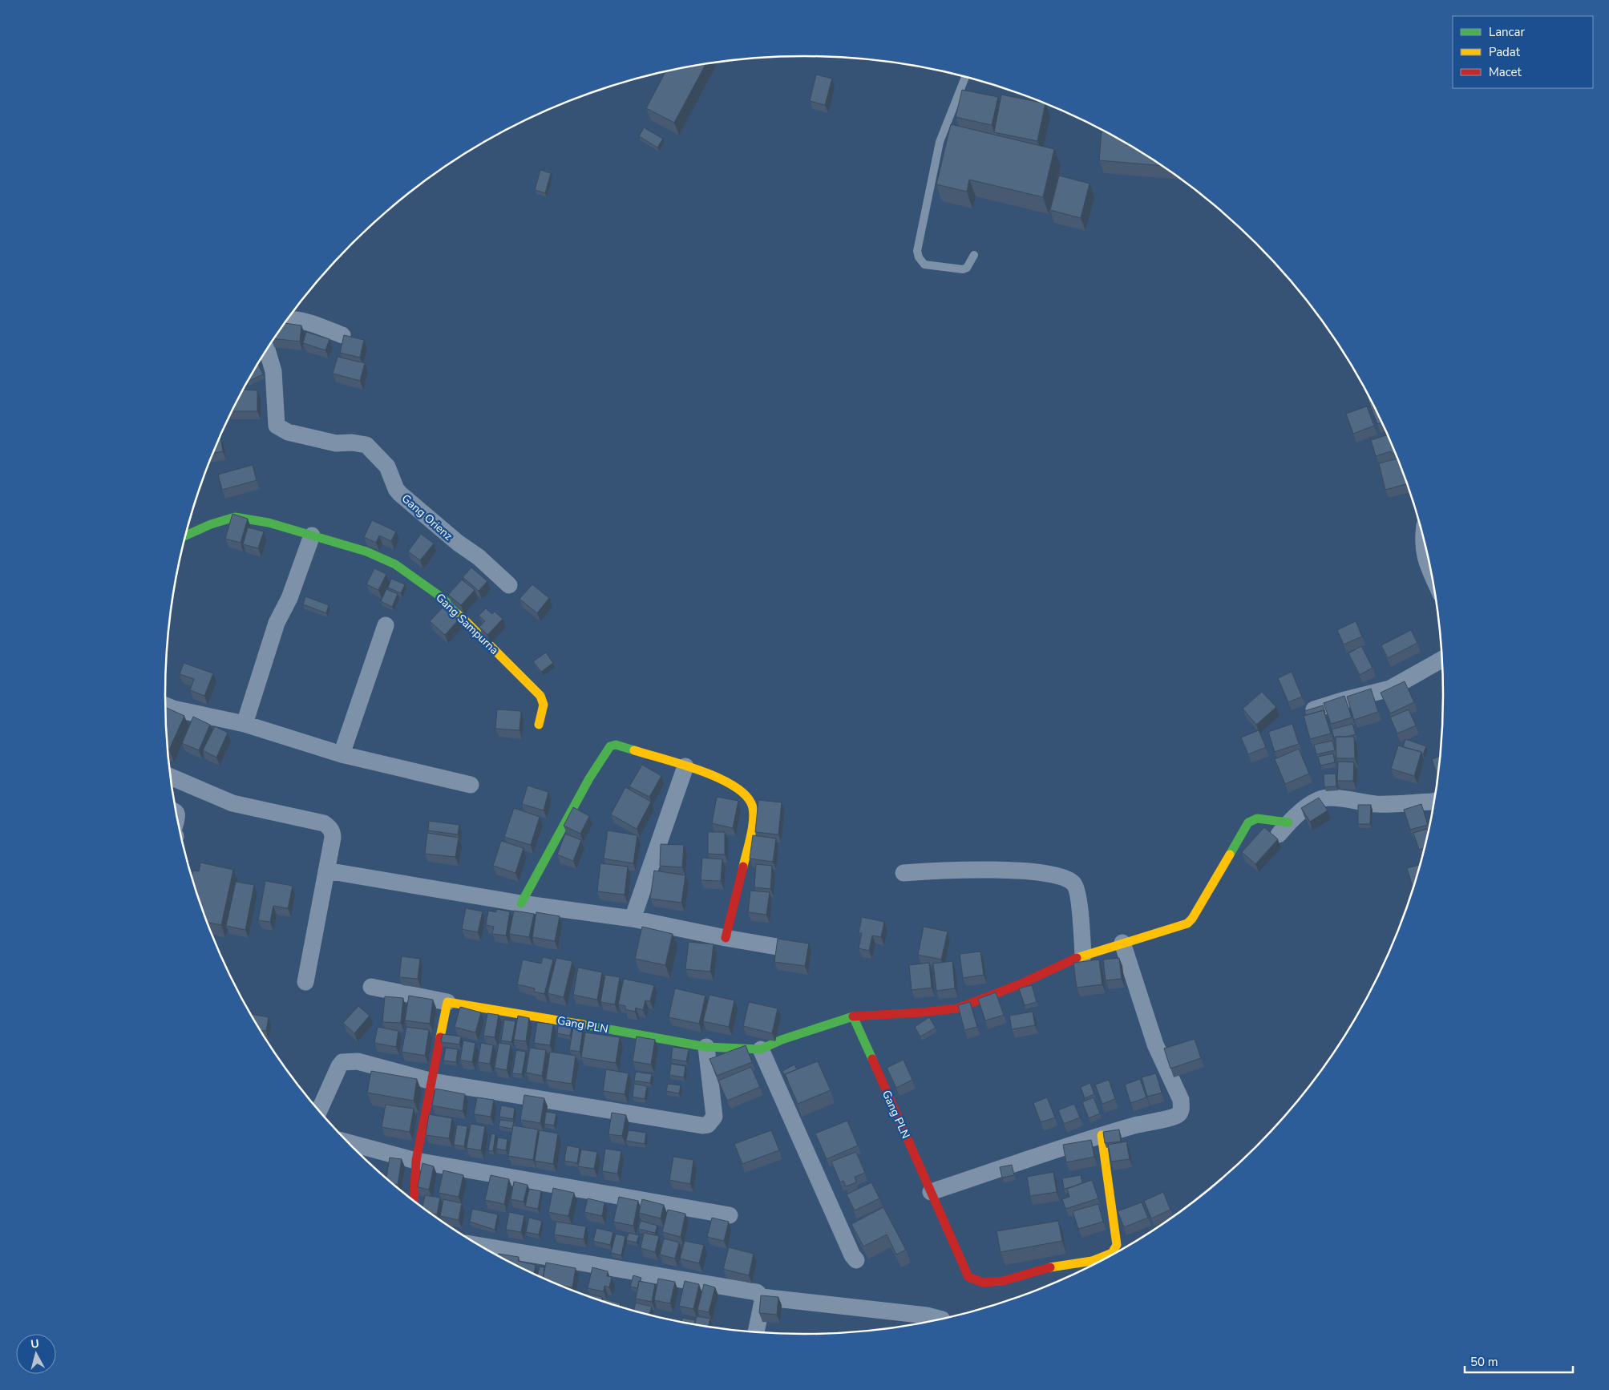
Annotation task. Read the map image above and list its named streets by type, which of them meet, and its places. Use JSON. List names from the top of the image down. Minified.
{"streets":{"street":["Gang Orienz","Gang Sampurna","Gang PLN"]},"legend":["Lancar","Padat","Macet"],"scale_bar":"50 m","north":"top"}
